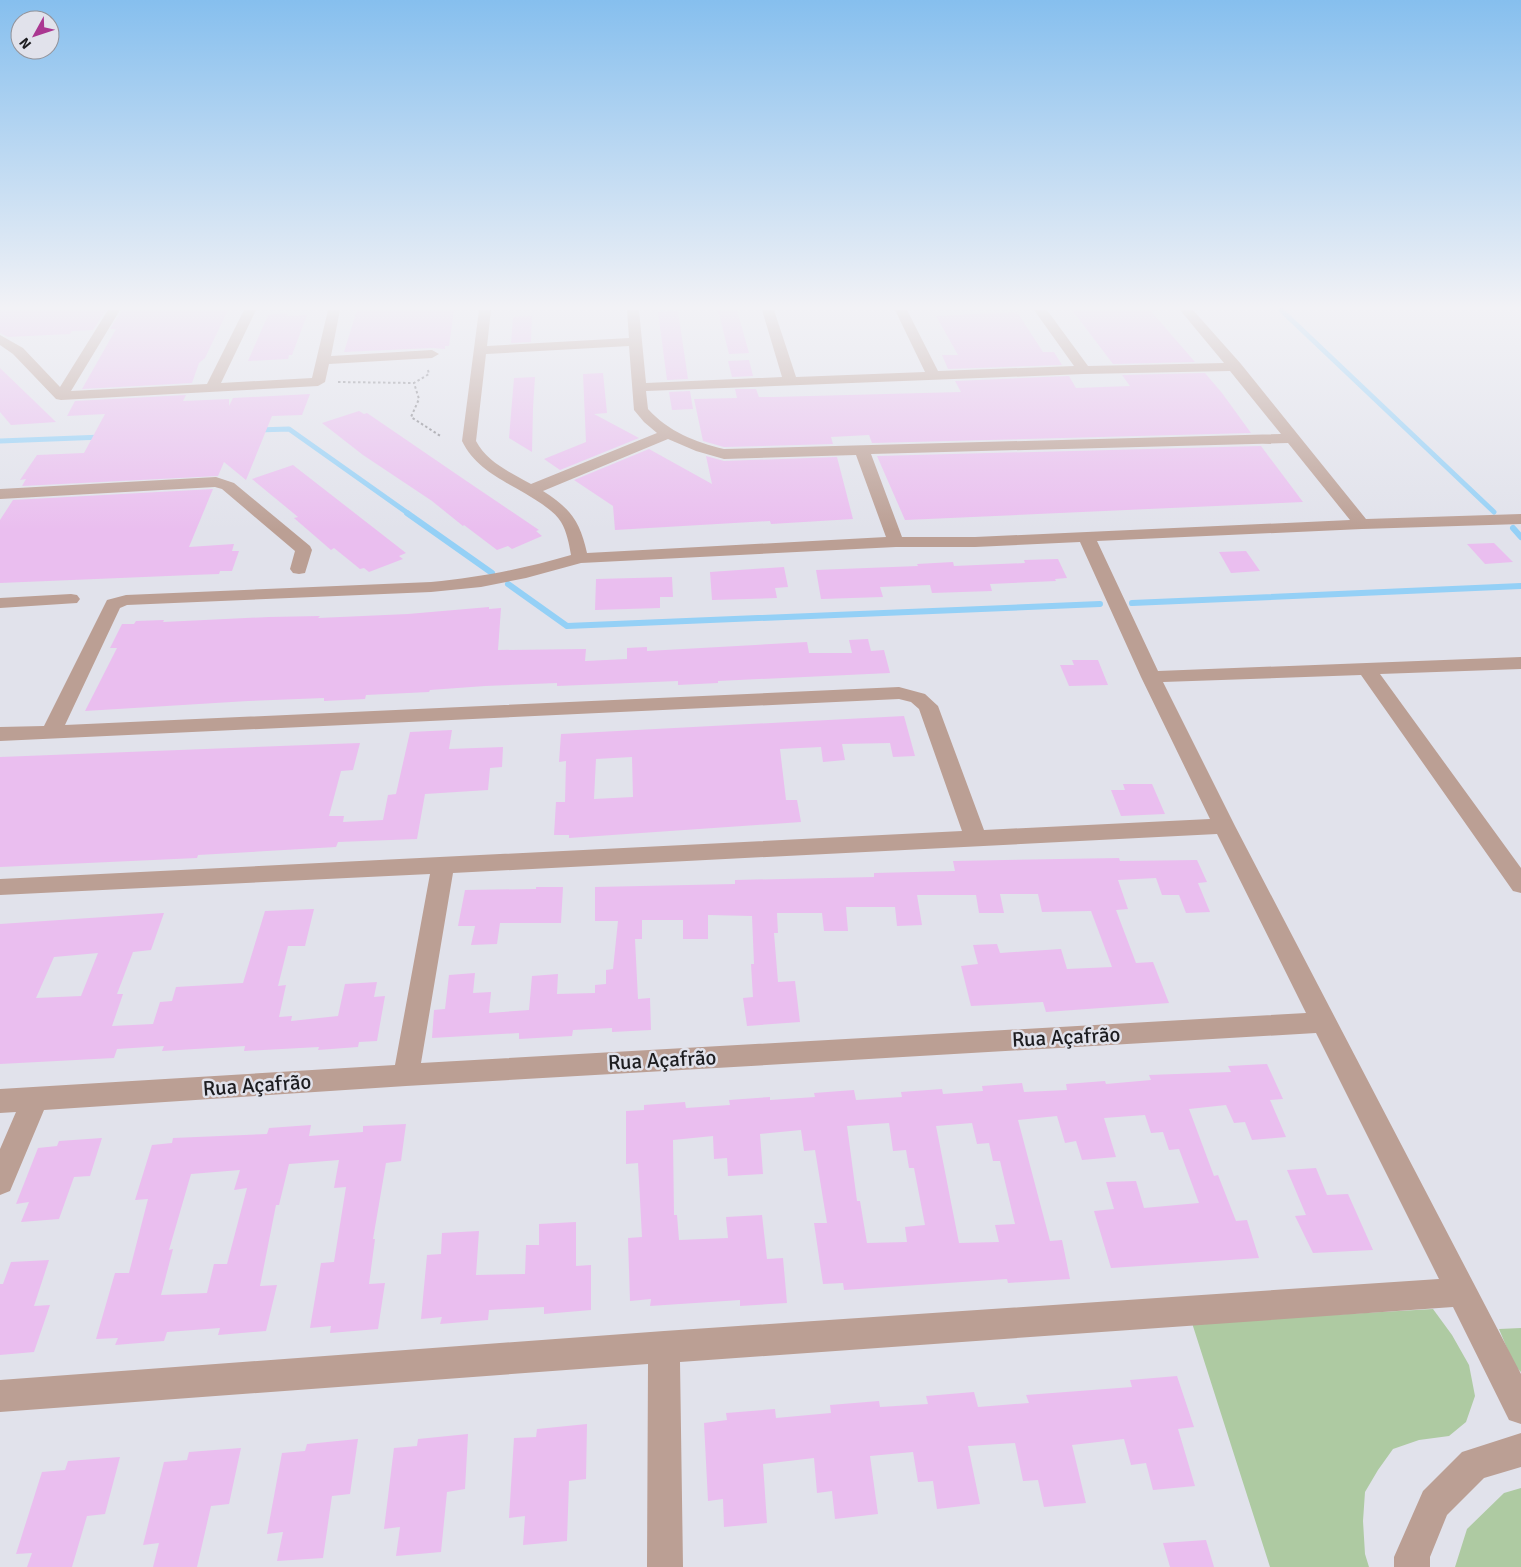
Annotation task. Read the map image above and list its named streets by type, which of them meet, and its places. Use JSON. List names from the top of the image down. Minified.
{"streets":{"street":["Rua Açafrão"]},"north":"bottom left"}
